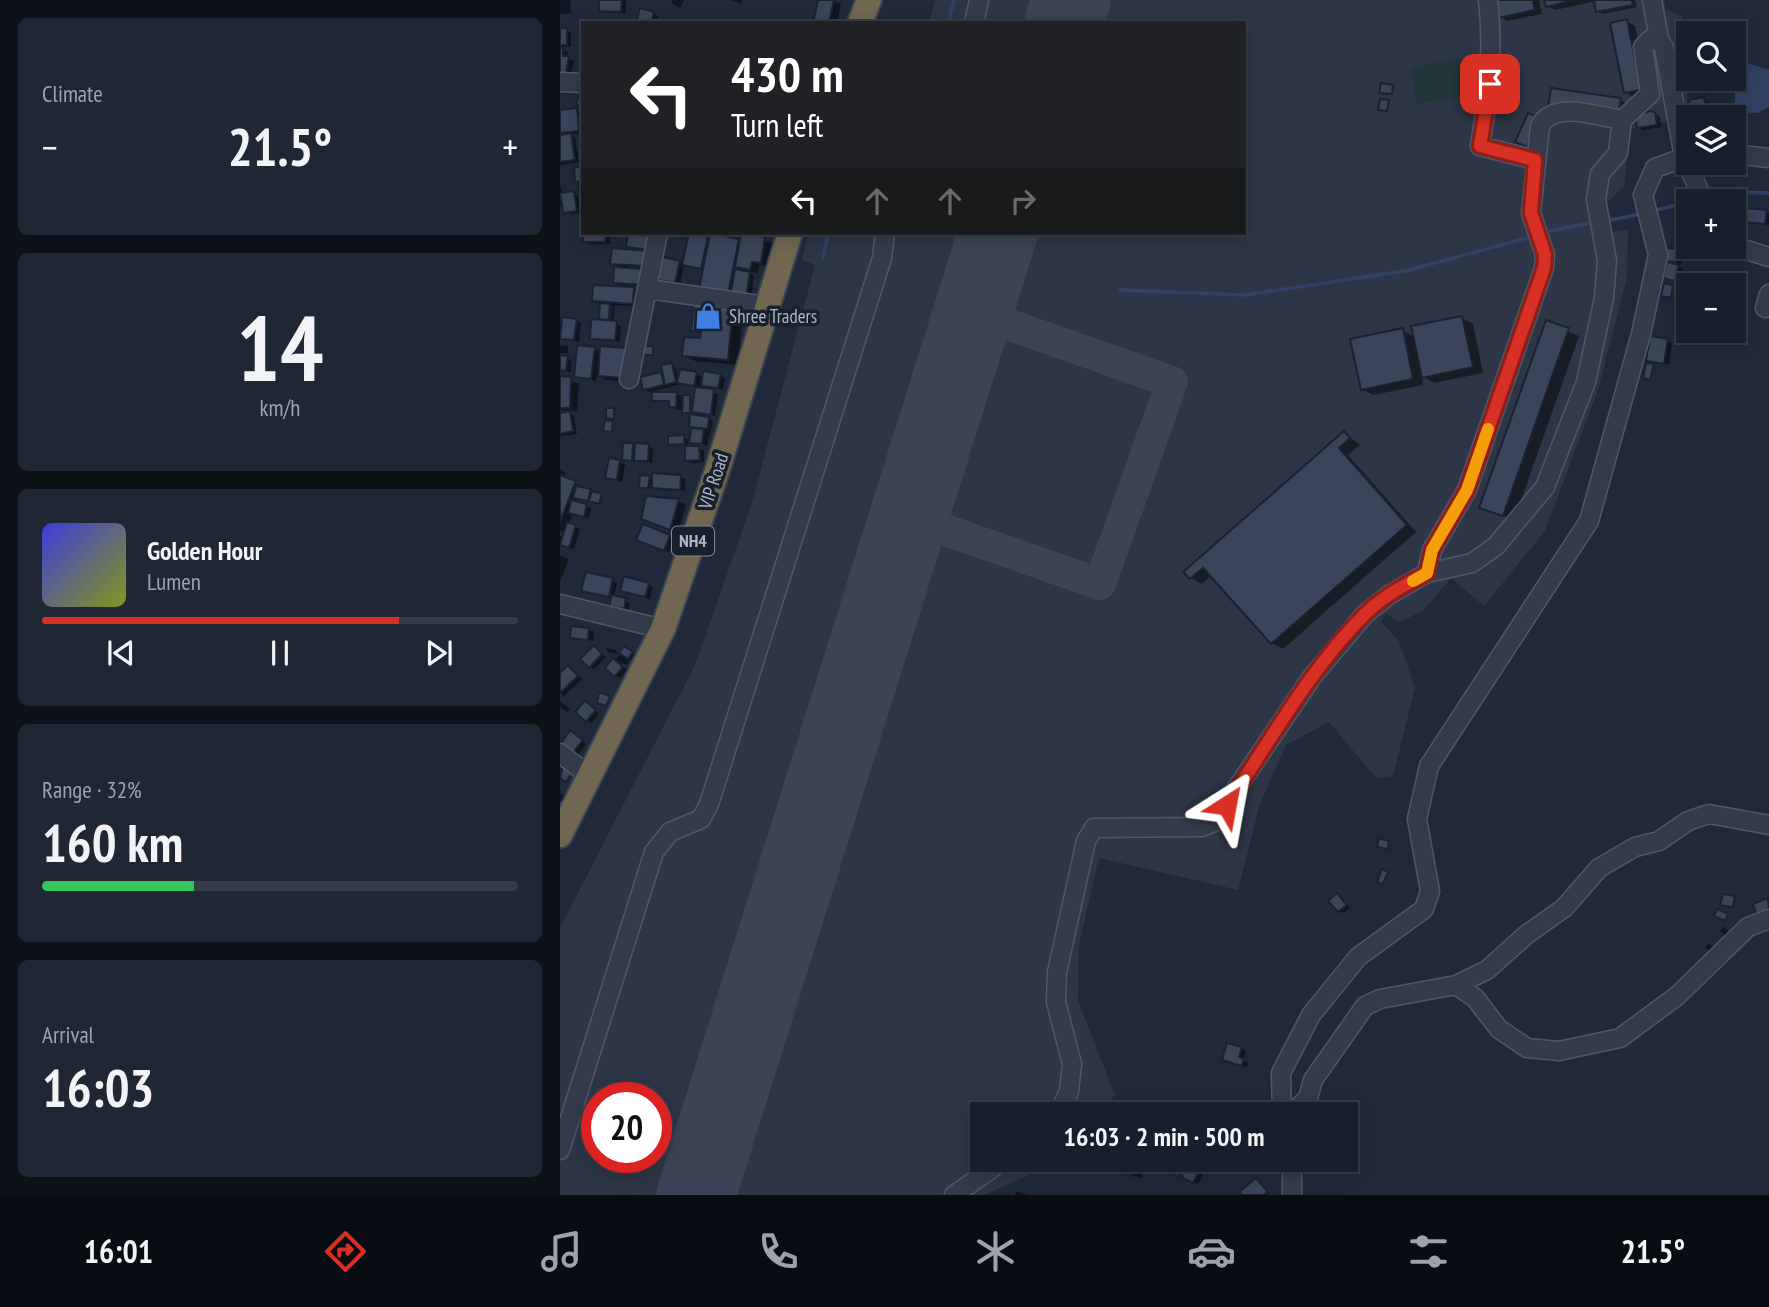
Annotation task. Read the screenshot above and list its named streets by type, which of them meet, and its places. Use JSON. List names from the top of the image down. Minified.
{"streets":{"highway":["VIP Road","NH4"]},"places":{"shop":["Shree Traders"]},"page":{"tile":["Climate",["14","km/h"],["Range · 32%","160 km"],["Arrival","16:03"]],"map_buttons":["+","−"],"turn":["430 m","Turn left"],"heat":["−","21.5°","+"],"song":["Golden Hour","Lumen"],"limit":"20","trip":"16:03 · 2 min · 500 m","tabs":["16:01","21.5°"]}}
